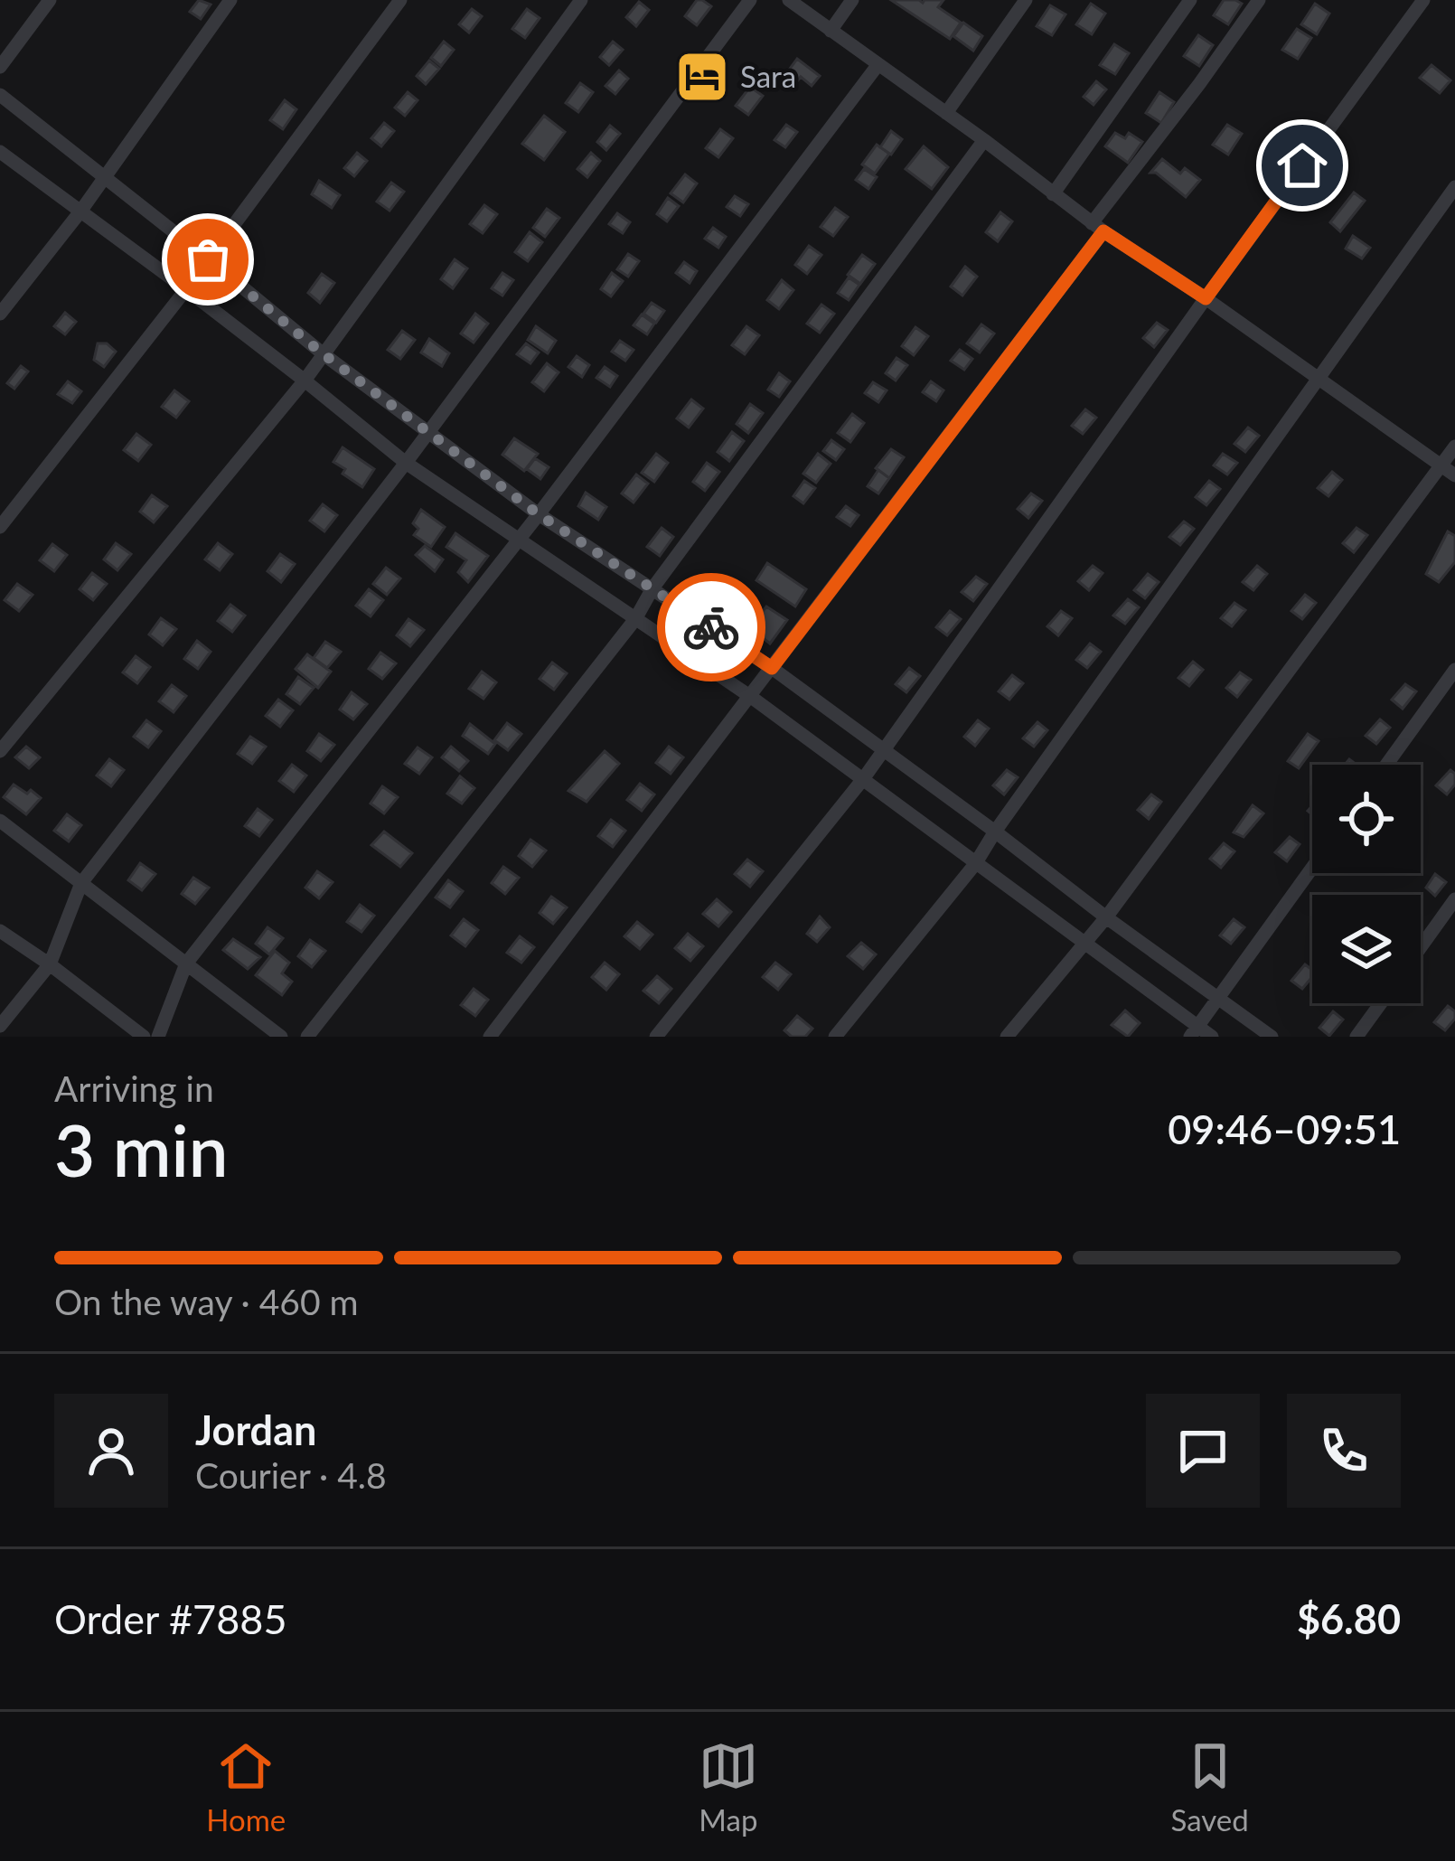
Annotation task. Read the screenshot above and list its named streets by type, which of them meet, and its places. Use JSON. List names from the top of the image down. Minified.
{"places":{"hotel":["Sara"]},"page":{"heading":["3 min","Arriving in","09:46–09:51"],"panel":["Jordan","Courier · 4.8","Order #7885","$6.80"],"bar":"On the way · 460 m","tabs":["Home","Map","Saved"]}}
